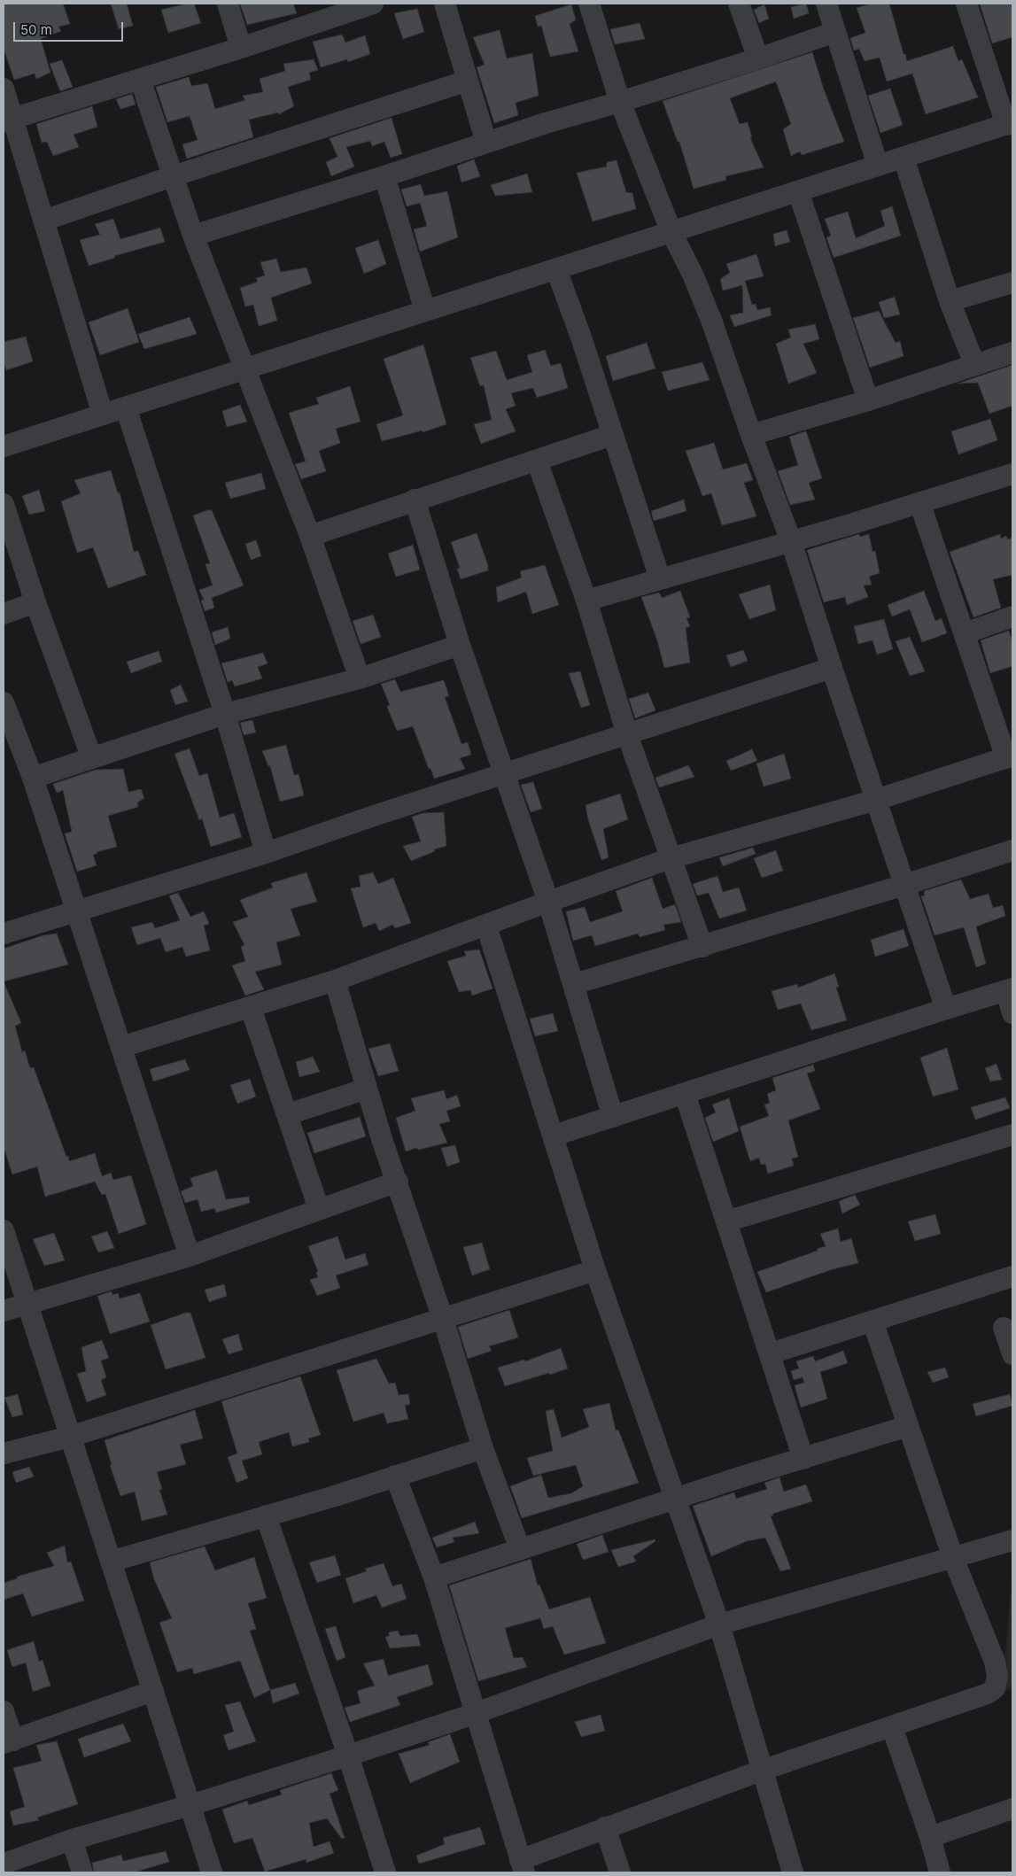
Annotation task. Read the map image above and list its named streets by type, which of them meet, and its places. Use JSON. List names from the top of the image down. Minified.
{"scale_bar":"50 m"}
